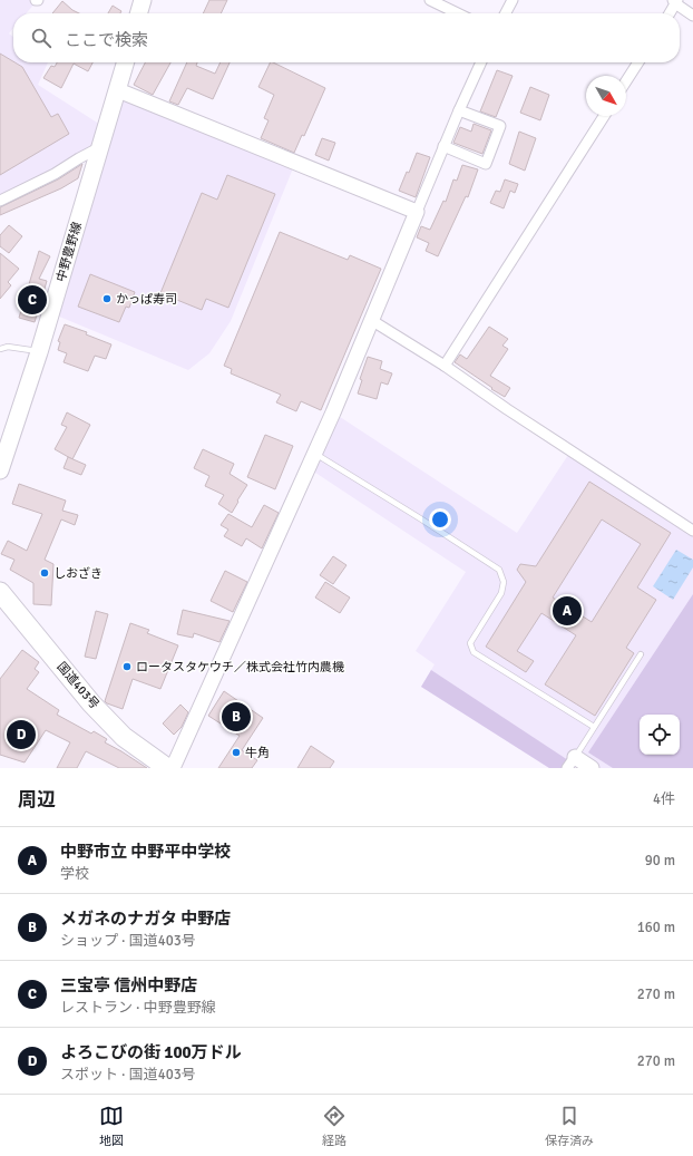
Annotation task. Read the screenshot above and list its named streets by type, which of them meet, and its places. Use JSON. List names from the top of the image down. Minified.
{"streets":{"highway":["国道403号"],"main road":["中野豊野線"]},"places":["かっぱ寿司","しおざき","ロータスタケウチ／株式会社竹内農機","牛角"],"north":"bottom right","page":{"search":"ここで検索","pins":["C","A","B","D"],"heading":["周辺","4件"],"list":[{"mark":"A","name":"中野市立 中野平中学校","note":"学校","value":"90 m"},{"mark":"B","name":"メガネのナガタ 中野店","note":"ショップ · 国道403号","value":"160 m"},{"mark":"C","name":"三宝亭 信州中野店","note":"レストラン · 中野豊野線","value":"270 m"},{"mark":"D","name":"よろこびの街 100万ドル","note":"スポット · 国道403号","value":"270 m"}],"nav":["地図","経路","保存済み"]}}
